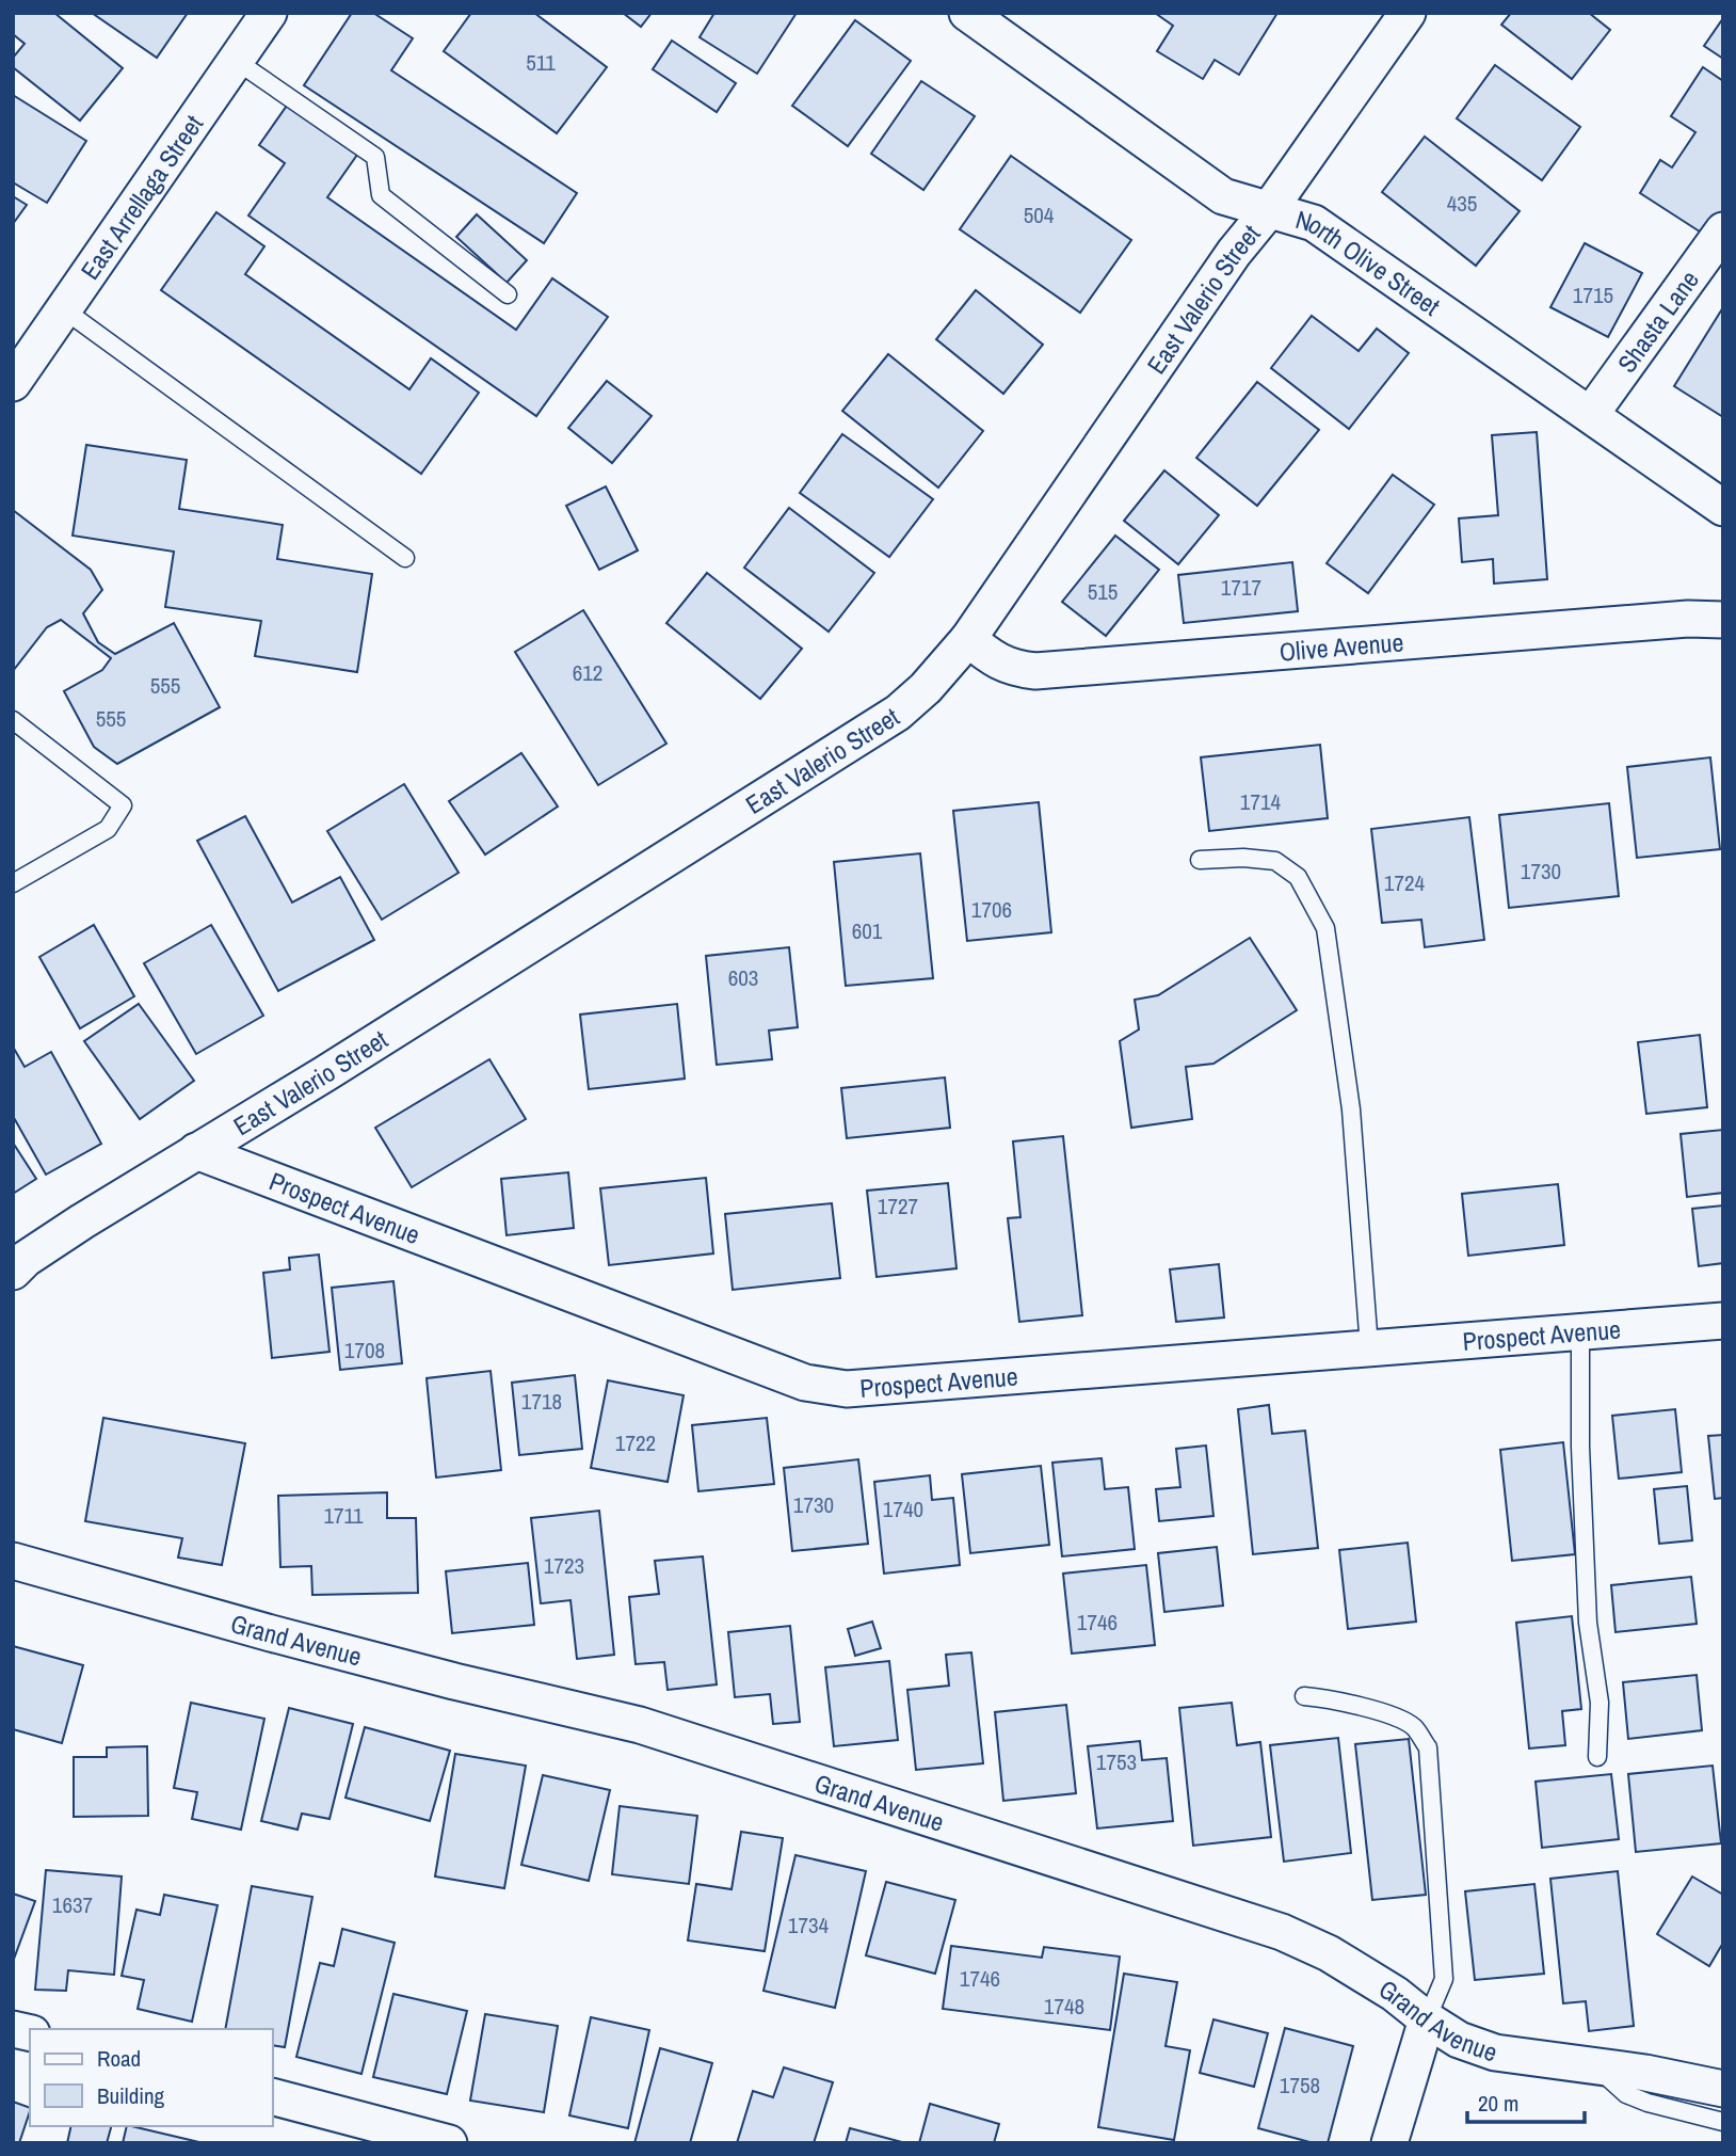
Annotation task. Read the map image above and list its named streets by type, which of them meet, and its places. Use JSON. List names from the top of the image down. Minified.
{"streets":{"street":["East Arrellaga Street","North Olive Street","East Valerio Street","Shasta Lane","Olive Avenue","Prospect Avenue","Grand Avenue"]},"crossings":[["North Olive Street","East Valerio Street"],["North Olive Street","Shasta Lane"],["East Valerio Street","Olive Avenue"],["East Valerio Street","Prospect Avenue"]],"house_numbers":["511","435","504","1715","1717","515","612","555","555","1714","1730","1724","1706","601","603","1727","1708","1718","1722","1730","1740","1711","1723","1746","1753","1637","1734","1746","1748","1758"],"legend":["Road","Building"],"scale_bar":"20 m"}
